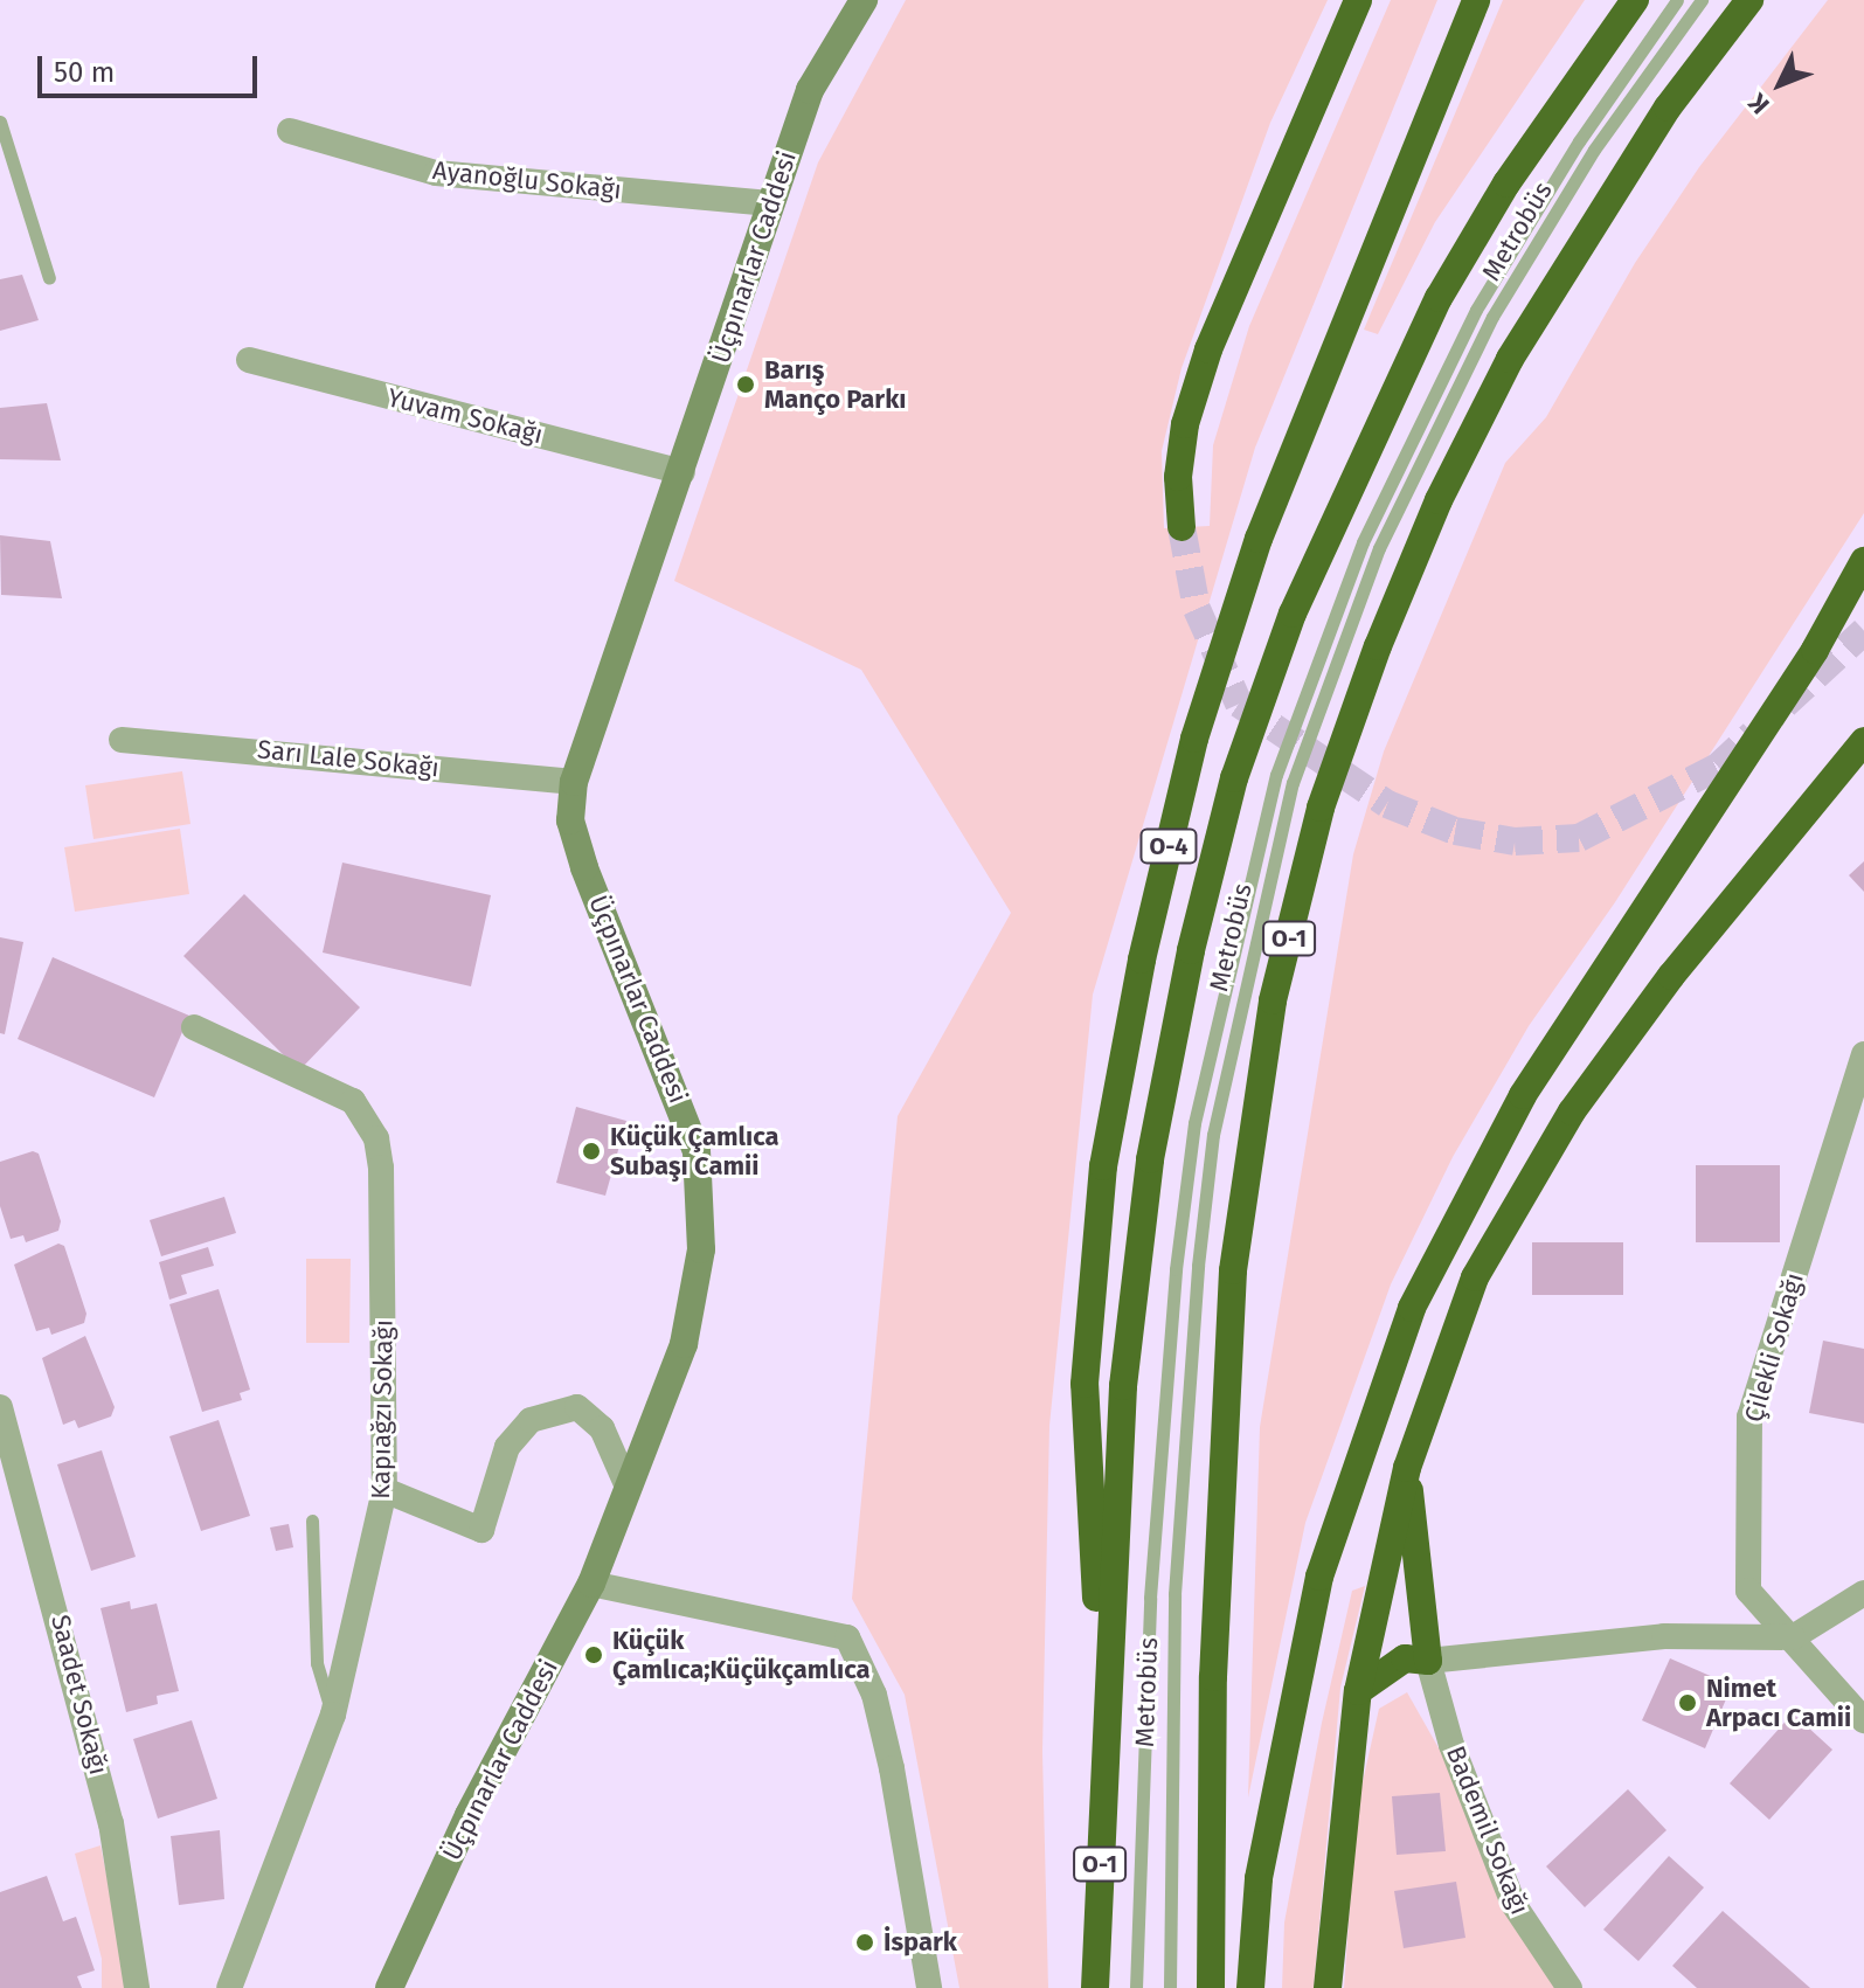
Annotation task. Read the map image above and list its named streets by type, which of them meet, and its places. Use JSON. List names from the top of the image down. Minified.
{"streets":{"highway":["O-4","O-1"],"street":["Ayanoğlu Sokağı","Üçpınarlar Caddesi","Yuvam Sokağı","Sarı Lale Sokağı","Çilekli Sokağı","Kapıağzı Sokağı","Saadet Sokağı","Bademil Sokağı"],"lane":["Metrobüs"]},"crossings":[["Ayanoğlu Sokağı","Üçpınarlar Caddesi"],["Üçpınarlar Caddesi","Yuvam Sokağı"],["Üçpınarlar Caddesi","Sarı Lale Sokağı"],["O-4","O-1"]],"places":["Barış Manço Parkı","Küçük Çamlıca Subaşı Camii","Küçük Çamlıca;Küçükçamlıca","Nimet Arpacı Camii","İspark"],"scale_bar":"50 m","north":"bottom left"}
